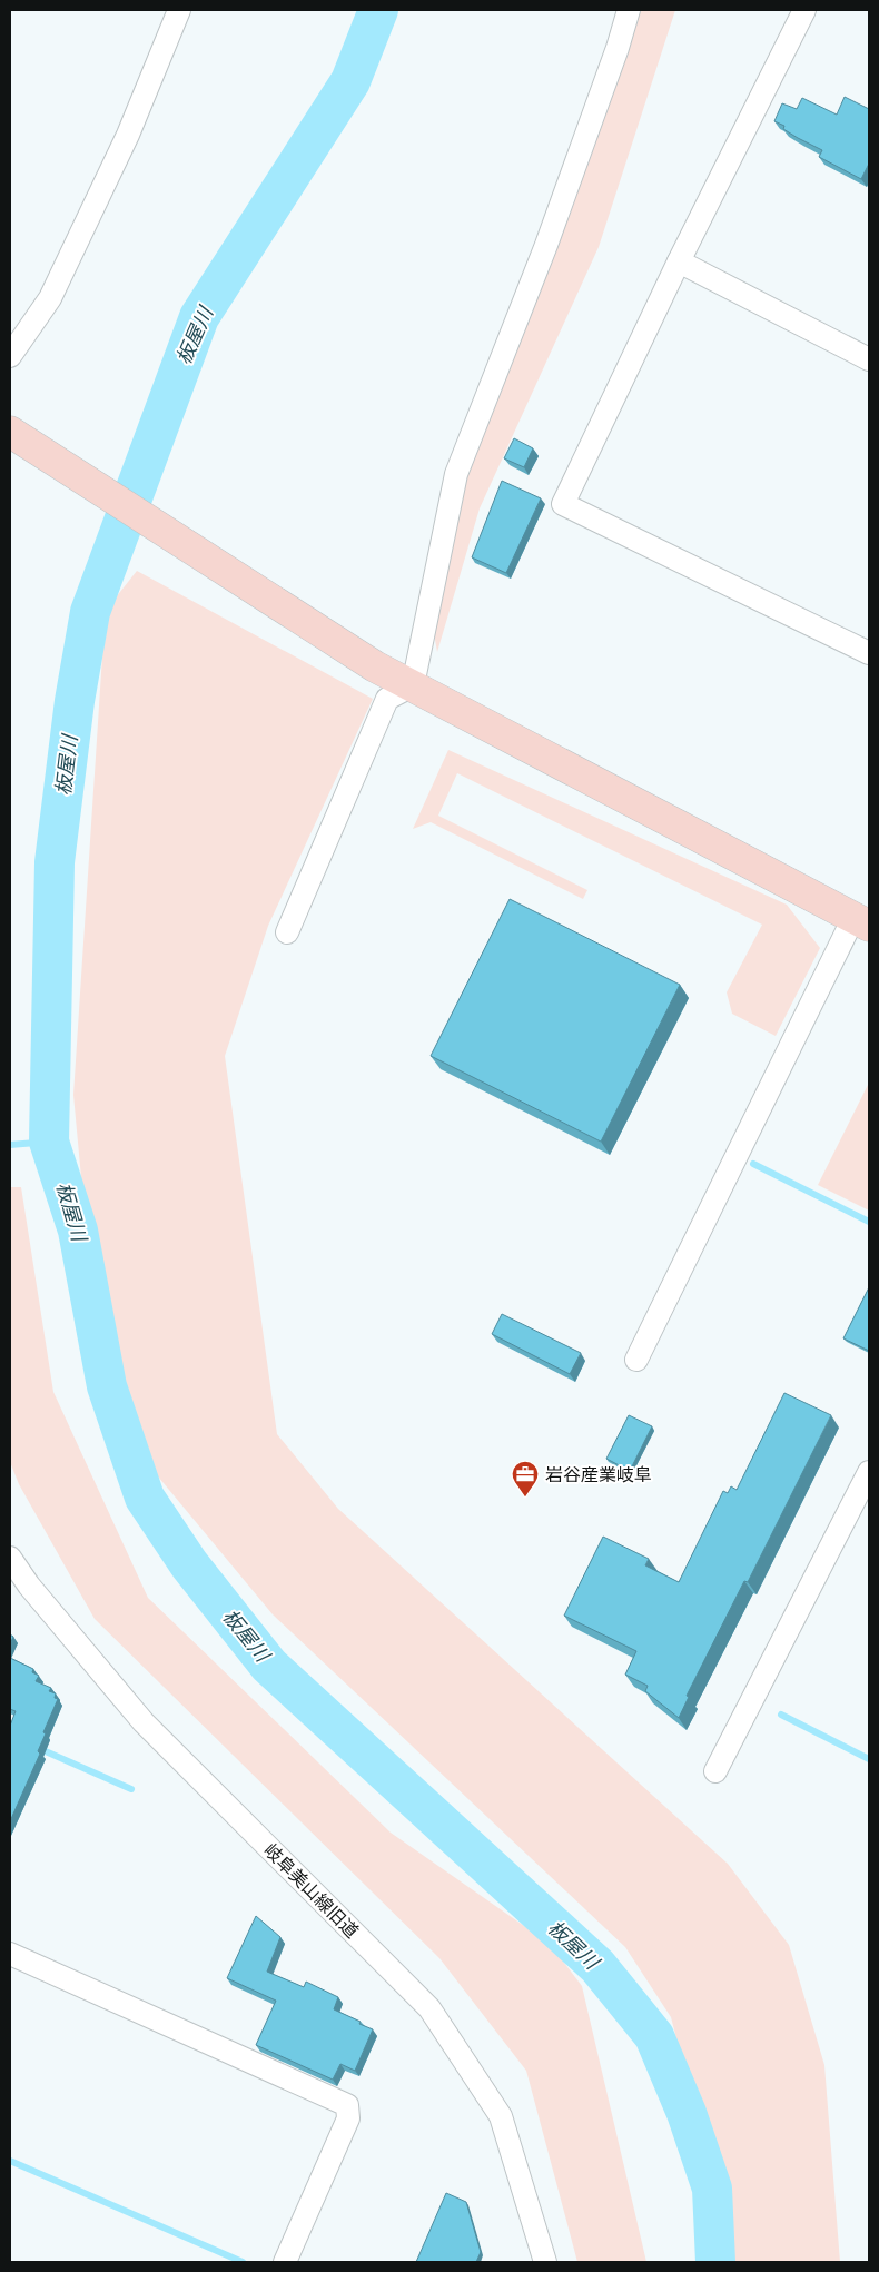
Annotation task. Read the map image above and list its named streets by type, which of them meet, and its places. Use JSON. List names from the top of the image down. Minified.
{"streets":{"street":["岐阜美山線旧道"]},"water":["板屋川"],"places":{"office":["岩谷産業岐阜"]}}
